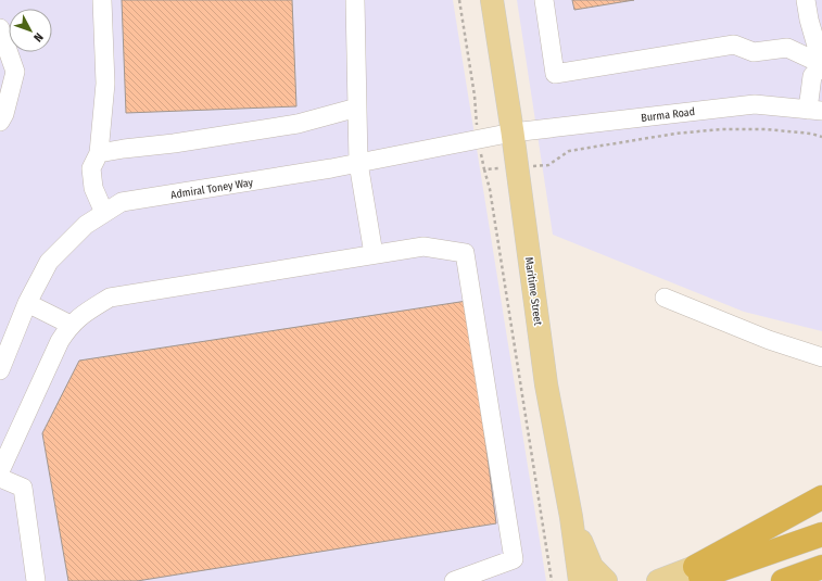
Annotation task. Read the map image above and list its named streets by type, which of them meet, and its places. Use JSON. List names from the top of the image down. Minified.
{"streets":{"main road":["Maritime Street"],"street":["Burma Road","Admiral Toney Way"]},"crossings":[["Burma Road","Admiral Toney Way"],["Burma Road","Maritime Street"],["Admiral Toney Way","Maritime Street"]],"north":"bottom right"}
